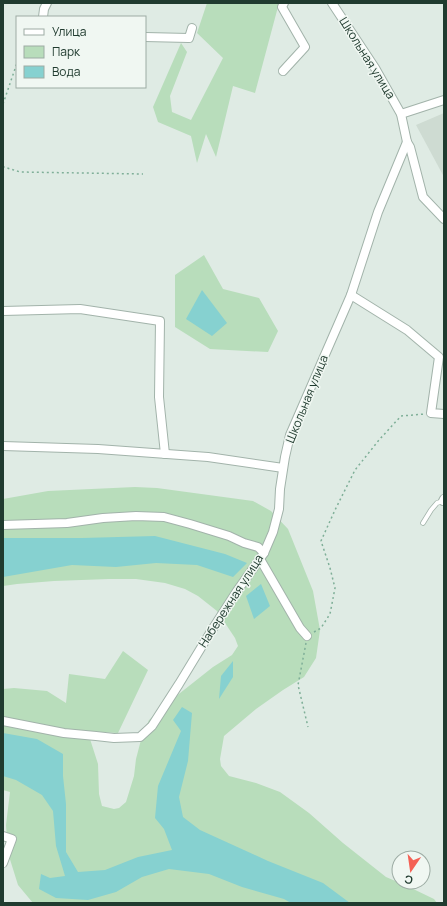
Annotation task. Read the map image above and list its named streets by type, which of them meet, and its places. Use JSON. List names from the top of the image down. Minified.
{"streets":{"street":["Школьная улица","Набережная улица"]},"crossings":[["Школьная улица","Набережная улица"]],"legend":["Улица","Парк","Вода"],"north":"bottom"}
